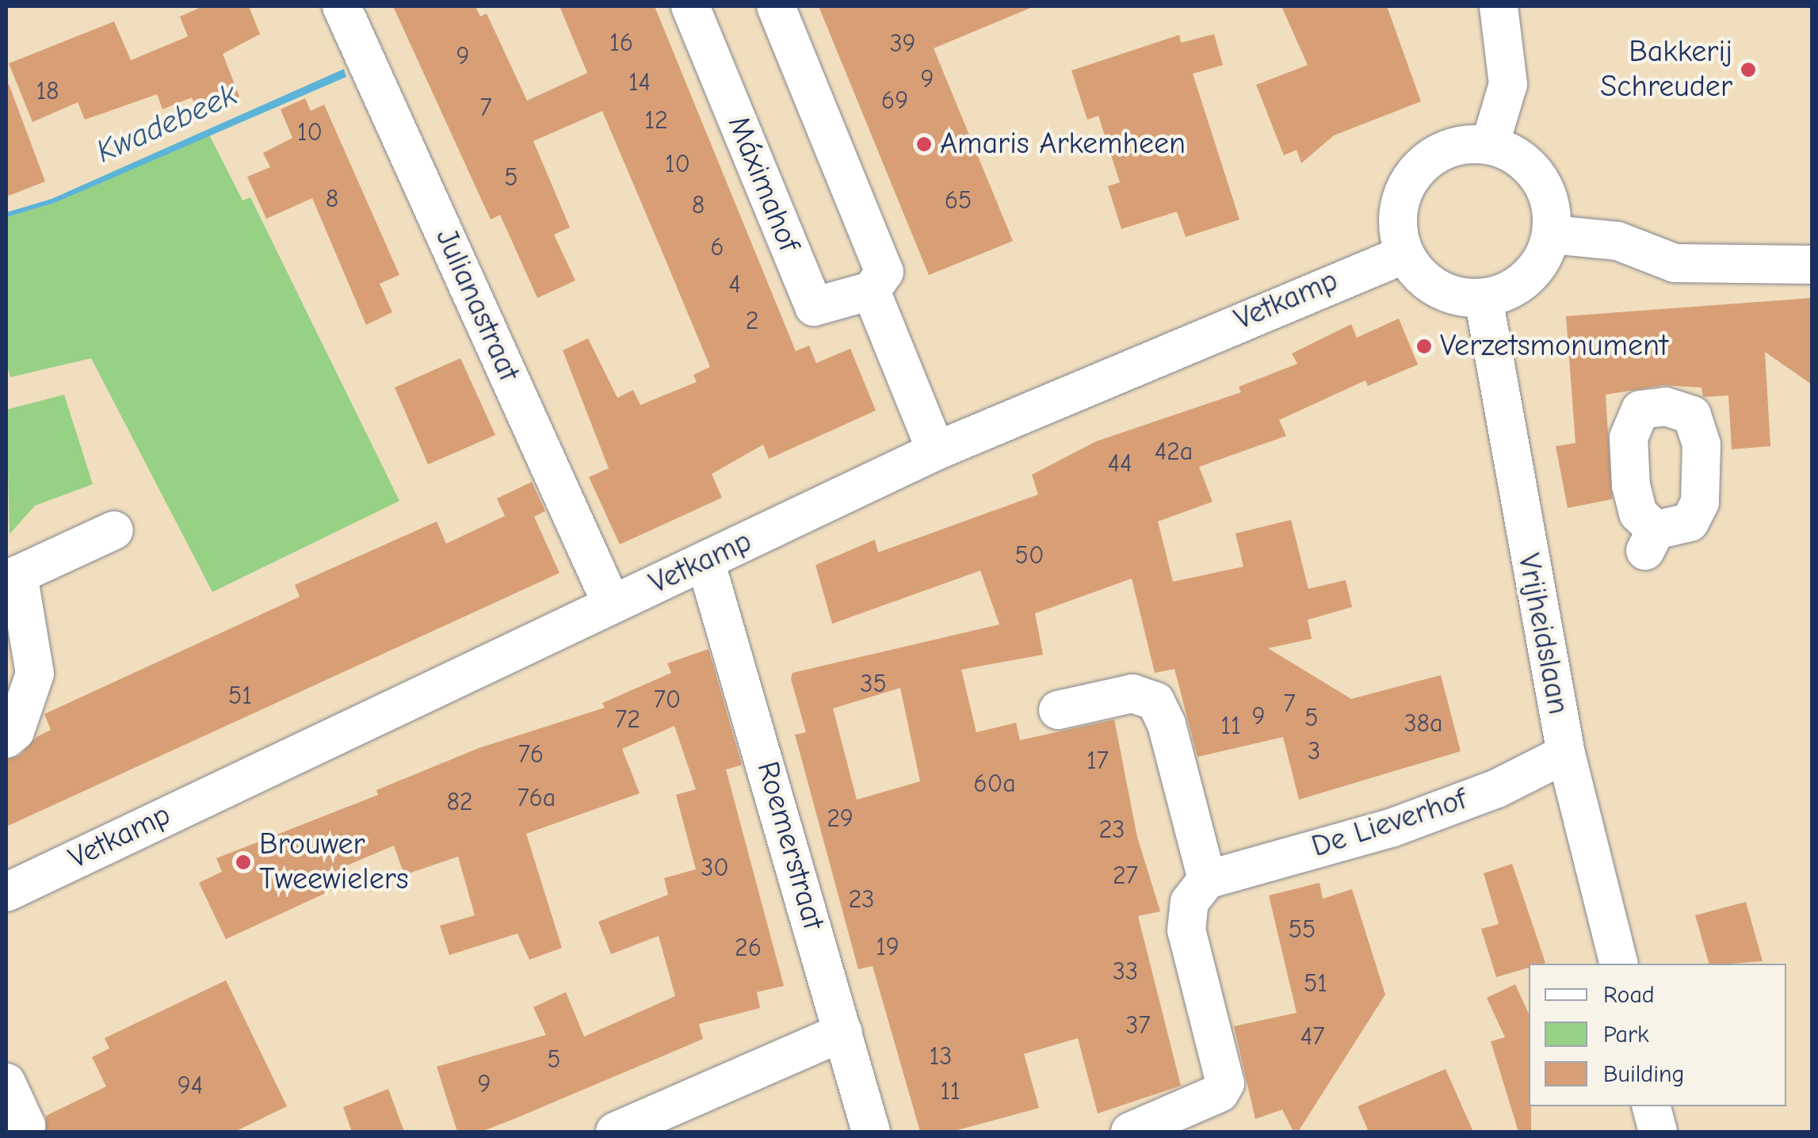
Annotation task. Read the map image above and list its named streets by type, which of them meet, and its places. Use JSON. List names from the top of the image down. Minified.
{"streets":{"street":["Máximahof","Vetkamp","Julianastraat","Vrijheidslaan","De Lieverhof","Roemerstraat"]},"crossings":[["Vetkamp","Julianastraat"],["Vetkamp","Vrijheidslaan"],["Vetkamp","Roemerstraat"],["Vrijheidslaan","De Lieverhof"]],"water":["Kwadebeek"],"places":["Bakkerij Schreuder","Amaris Arkemheen","Verzetsmonument","Brouwer Tweewielers"],"house_numbers":["16","39","9","9","14","18","69","7","12","10","10","5","8","65","8","6","4","2","42a","44","50","35","51","70","7","9","5","72","38a","11","3","76","17","60a","76a","82","29","23","30","27","23","55","19","26","33","51","37","47","13","5","9","94","11"],"legend":["Road","Park","Building"]}
